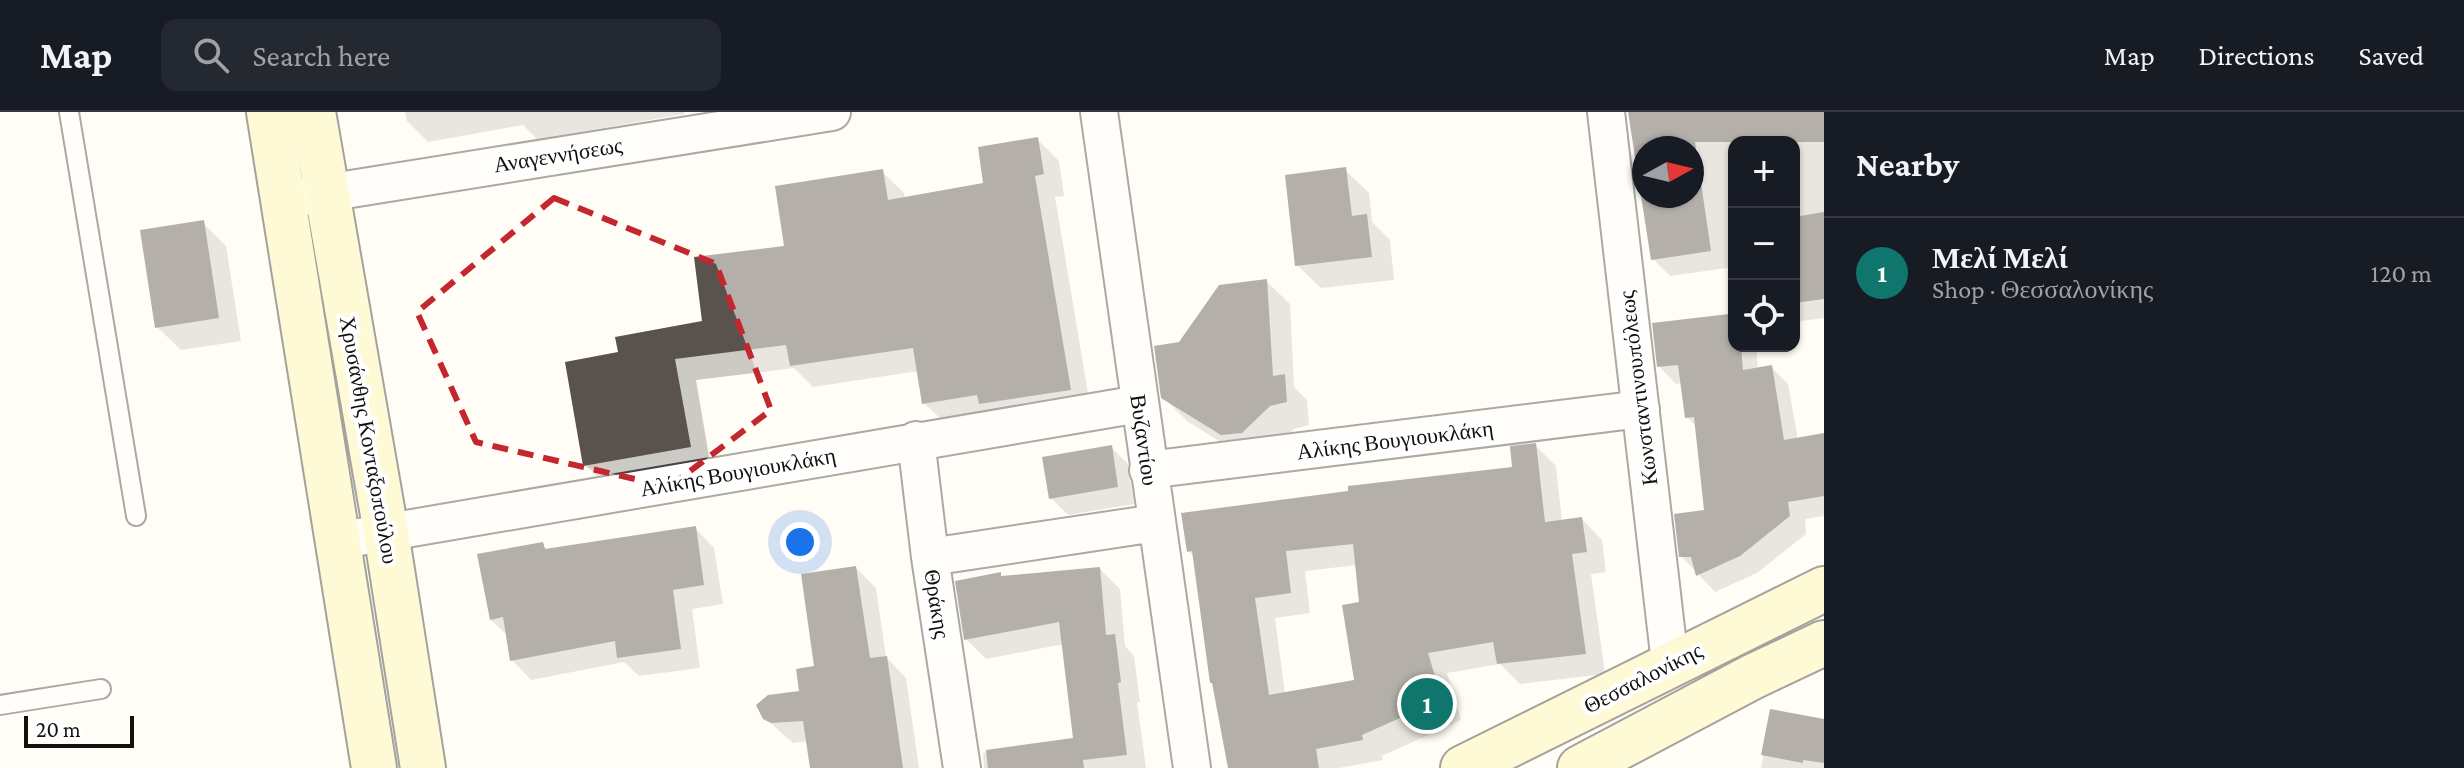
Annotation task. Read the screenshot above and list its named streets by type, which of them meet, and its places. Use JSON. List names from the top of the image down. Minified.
{"streets":{"main road":["Χρυσάνθης Κονταξοπούλου","Θεσσαλονίκης"],"street":["Αναγεννήσεως","Κωνσταντινουπόλεως","Βυζαντίου","Αλίκης Βουγιουκλάκη","Θράκης"]},"crossings":[["Αναγεννήσεως","Χρυσάνθης Κονταξοπούλου"],["Κωνσταντινουπόλεως","Αλίκης Βουγιουκλάκη"],["Κωνσταντινουπόλεως","Θεσσαλονίκης"],["Χρυσάνθης Κονταξοπούλου","Αλίκης Βουγιουκλάκη"],["Βυζαντίου","Αλίκης Βουγιουκλάκη"],["Αλίκης Βουγιουκλάκη","Θράκης"]],"scale_bar":"20 m","north":"right","page":{"header":"Map","search":"Search here","nav":["Map","Directions","Saved"],"heading":"Nearby","map_buttons":["+","−"],"list":[{"mark":"1","name":"Μελί Μελί","note":"Shop · Θεσσαλονίκης","value":"120 m"}],"pins":"1","scale":"20 m"}}
